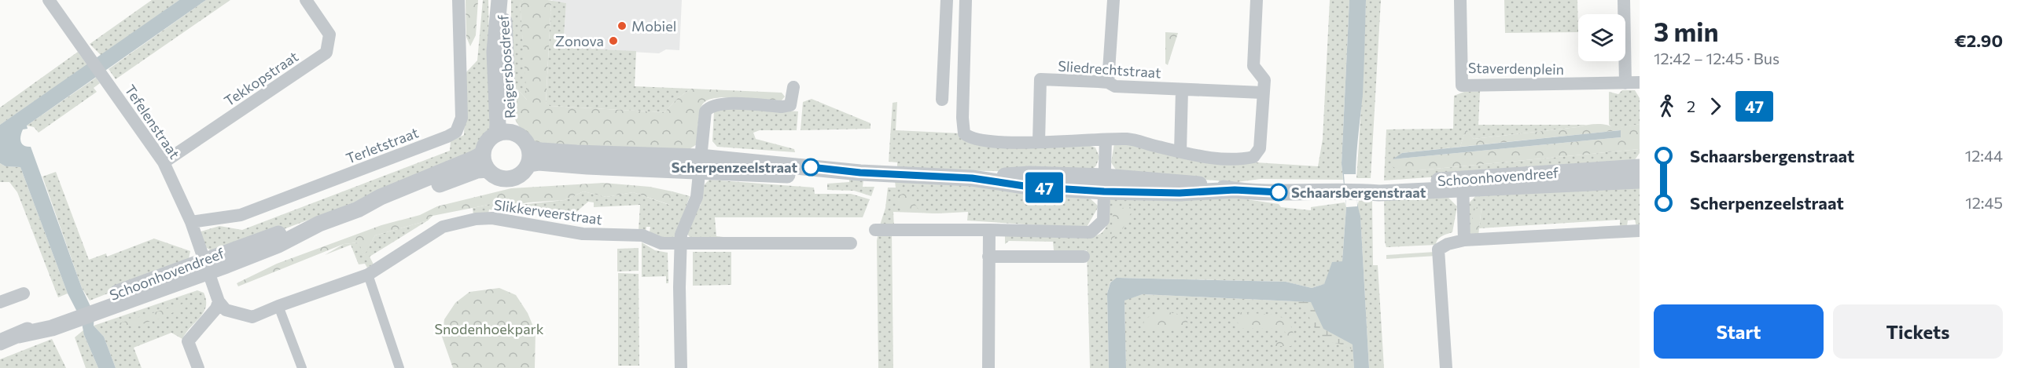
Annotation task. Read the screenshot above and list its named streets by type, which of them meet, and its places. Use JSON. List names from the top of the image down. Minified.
{"streets":{"street":["Reigersbosdreef","Staverdenplein","Sliedrechtstraat","Tekkopstraat","Tefelenstraat","Terletstraat","Schoonhovendreef","Slikkerveerstraat"]},"crossings":[["Reigersbosdreef","Schoonhovendreef"],["Tekkopstraat","Tefelenstraat"],["Tefelenstraat","Terletstraat"],["Tefelenstraat","Schoonhovendreef"]],"parks":["Snodenhoekpark"],"places":["Mobiel","Zonova","Scherpenzeelstraat","Schaarsbergenstraat"],"lines":["bus line 47"],"page":{"on_map":"47","heading":["3 min","12:42 – 12:45 · Bus","€2.90"],"legs":["2","47"],"list":[{"name":"Schaarsbergenstraat","value":"12:44"},{"name":"Scherpenzeelstraat","value":"12:45"}],"buttons":["Start","Tickets"]}}
